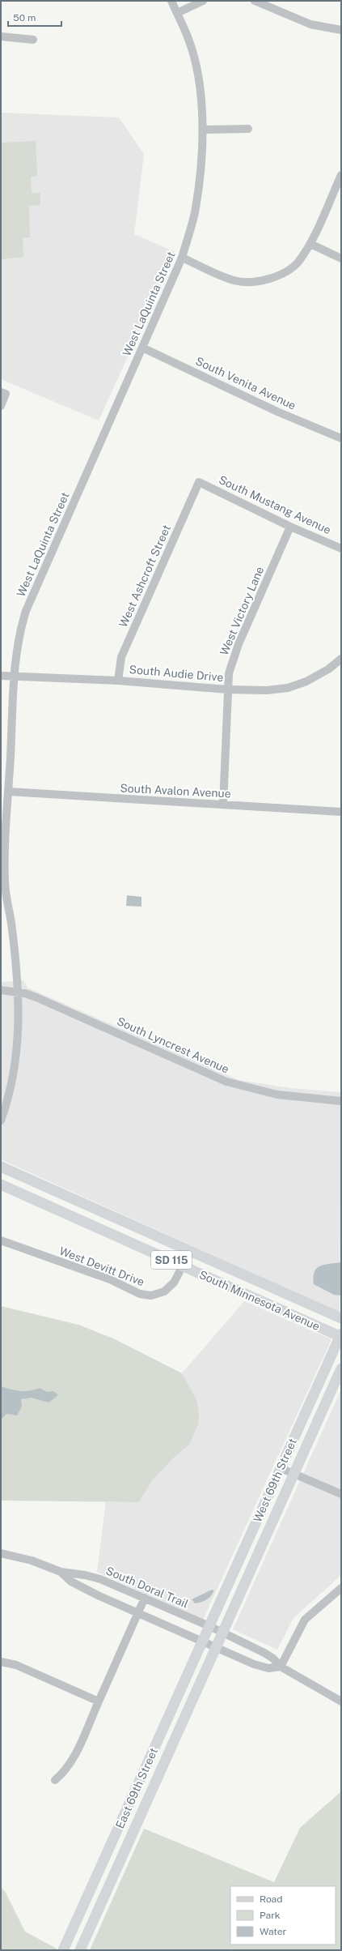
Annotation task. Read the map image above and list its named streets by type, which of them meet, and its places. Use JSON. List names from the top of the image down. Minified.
{"streets":{"main road":["SD 115","South Minnesota Avenue","West 69th Street","East 69th Street"],"street":["West LaQuinta Street","South Venita Avenue","South Mustang Avenue","West Ashcroft Street","West Victory Lane","South Audie Drive","South Avalon Avenue","South Lyncrest Avenue","West Devitt Drive","South Doral Trail"]},"crossings":[["West LaQuinta Street","South Venita Avenue"],["West LaQuinta Street","South Audie Drive"],["West LaQuinta Street","South Avalon Avenue"],["West LaQuinta Street","South Lyncrest Avenue"],["South Mustang Avenue","West Ashcroft Street"],["South Mustang Avenue","West Victory Lane"],["West Ashcroft Street","South Audie Drive"],["West Victory Lane","South Audie Drive"],["West Victory Lane","South Avalon Avenue"],["West Devitt Drive","South Minnesota Avenue"],["South Minnesota Avenue","West 69th Street"],["West 69th Street","South Doral Trail"],["West 69th Street","East 69th Street"],["South Doral Trail","East 69th Street"]],"legend":["Road","Park","Water"],"scale_bar":"50 m"}
